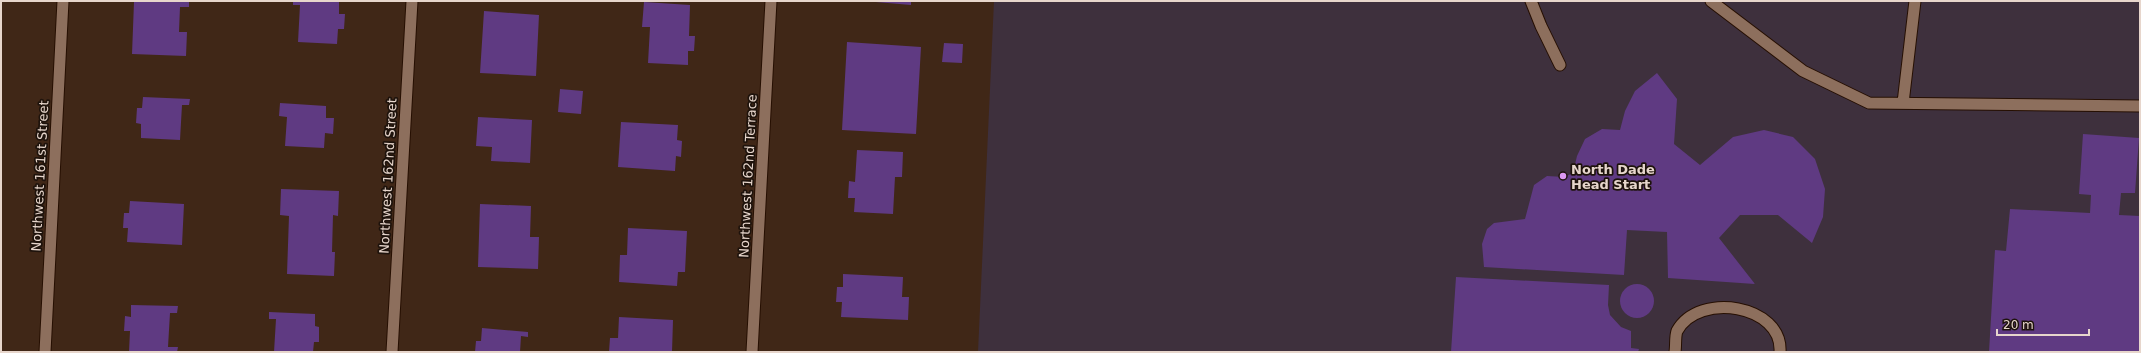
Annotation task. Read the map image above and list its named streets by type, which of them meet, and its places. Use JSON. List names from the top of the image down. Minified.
{"streets":{"street":["Northwest 161st Street","Northwest 162nd Street","Northwest 162nd Terrace"]},"places":["North Dade Head Start"],"scale_bar":"20 m"}
